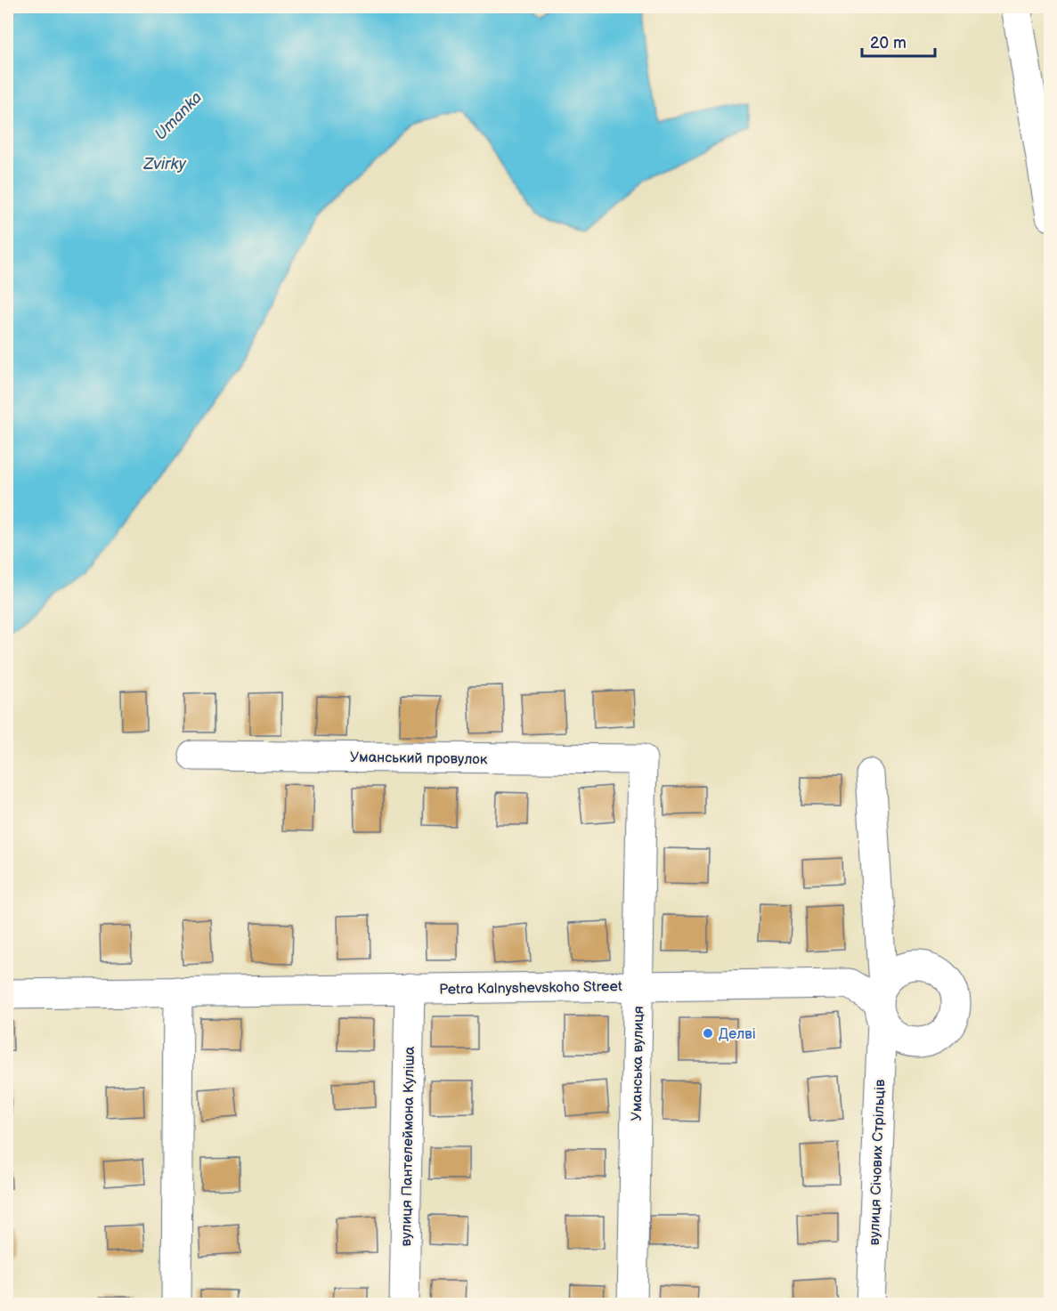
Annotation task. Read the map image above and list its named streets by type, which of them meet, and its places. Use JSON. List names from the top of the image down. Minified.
{"streets":{"main road":["Уманський провулок","Petra Kalnyshevskoho Street","Уманська вулиця","вулиця Пантелеймона Куліша","вулиця Січових Стрільців"]},"crossings":[["Уманський провулок","Уманська вулиця"],["Petra Kalnyshevskoho Street","Уманська вулиця"],["Petra Kalnyshevskoho Street","вулиця Пантелеймона Куліша"],["Petra Kalnyshevskoho Street","вулиця Січових Стрільців"]],"water":["Umanka","Zvirky"],"places":["Делві"],"scale_bar":"20 m"}
